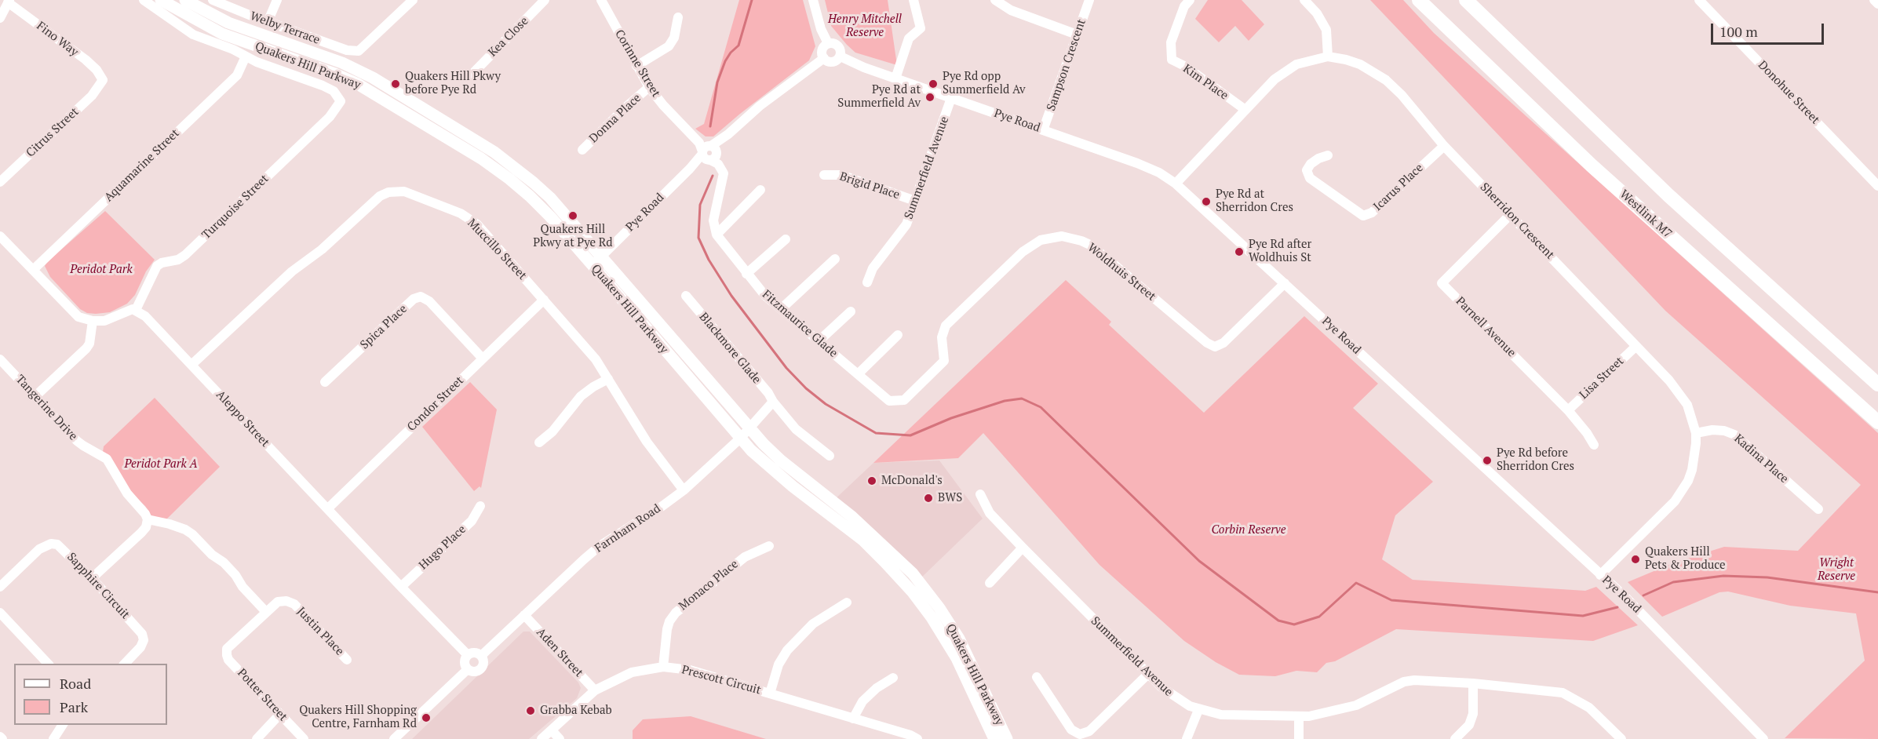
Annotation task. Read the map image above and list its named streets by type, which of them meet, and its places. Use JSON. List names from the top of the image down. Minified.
{"streets":{"highway":["Westlink M7"],"main road":["Quakers Hill Parkway"],"street":["Welby Terrace","Kea Close","Fino Way","Corinne Street","Sampson Crescent","Kim Place","Donohue Street","Donna Place","Pye Road","Citrus Street","Aquamarine Street","Summerfield Avenue","Brigid Place","Icarus Place","Turquoise Street","Sherridon Crescent","Muccillo Street","Woldhuis Street","Fitzmaurice Glade","Spica Place","Parnell Avenue","Blackmore Glade","Lisa Street","Condor Street","Tangerine Drive","Aleppo Street","Kadina Place","Farnham Road","Hugo Place","Monaco Place","Sapphire Circuit","Justin Place","Aden Street","Prescott Circuit","Potter Street"]},"crossings":[["Fino Way","Citrus Street"],["Corinne Street","Donna Place"],["Corinne Street","Pye Road"],["Sampson Crescent","Pye Road"],["Quakers Hill Parkway","Pye Road"],["Quakers Hill Parkway","Farnham Road"],["Kim Place","Sherridon Crescent"],["Pye Road","Summerfield Avenue"],["Pye Road","Sherridon Crescent"],["Pye Road","Woldhuis Street"],["Aquamarine Street","Turquoise Street"],["Summerfield Avenue","Brigid Place"],["Icarus Place","Sherridon Crescent"],["Turquoise Street","Aleppo Street"],["Sherridon Crescent","Parnell Avenue"],["Sherridon Crescent","Lisa Street"],["Sherridon Crescent","Kadina Place"],["Muccillo Street","Condor Street"],["Muccillo Street","Aleppo Street"],["Muccillo Street","Farnham Road"],["Woldhuis Street","Fitzmaurice Glade"],["Spica Place","Condor Street"],["Parnell Avenue","Lisa Street"],["Blackmore Glade","Farnham Road"],["Condor Street","Aleppo Street"],["Aleppo Street","Farnham Road"],["Aleppo Street","Hugo Place"],["Farnham Road","Aden Street"],["Monaco Place","Prescott Circuit"],["Justin Place","Potter Street"],["Aden Street","Prescott Circuit"]],"parks":["Henry Mitchell Reserve","Peridot Park","Peridot Park A","Corbin Reserve","Wright Reserve"],"places":["Quakers Hill Pkwy before Pye Rd","Pye Rd opp Summerfield Av","Pye Rd at Summerfield Av","Pye Rd at Sherridon Cres","Quakers Hill Pkwy at Pye Rd","Pye Rd after Woldhuis St","Pye Rd before Sherridon Cres","McDonald's","BWS","Quakers Hill Pets & Produce","Grabba Kebab","Quakers Hill Shopping Centre, Farnham Rd"],"legend":["Road","Park"],"scale_bar":"100 m"}
